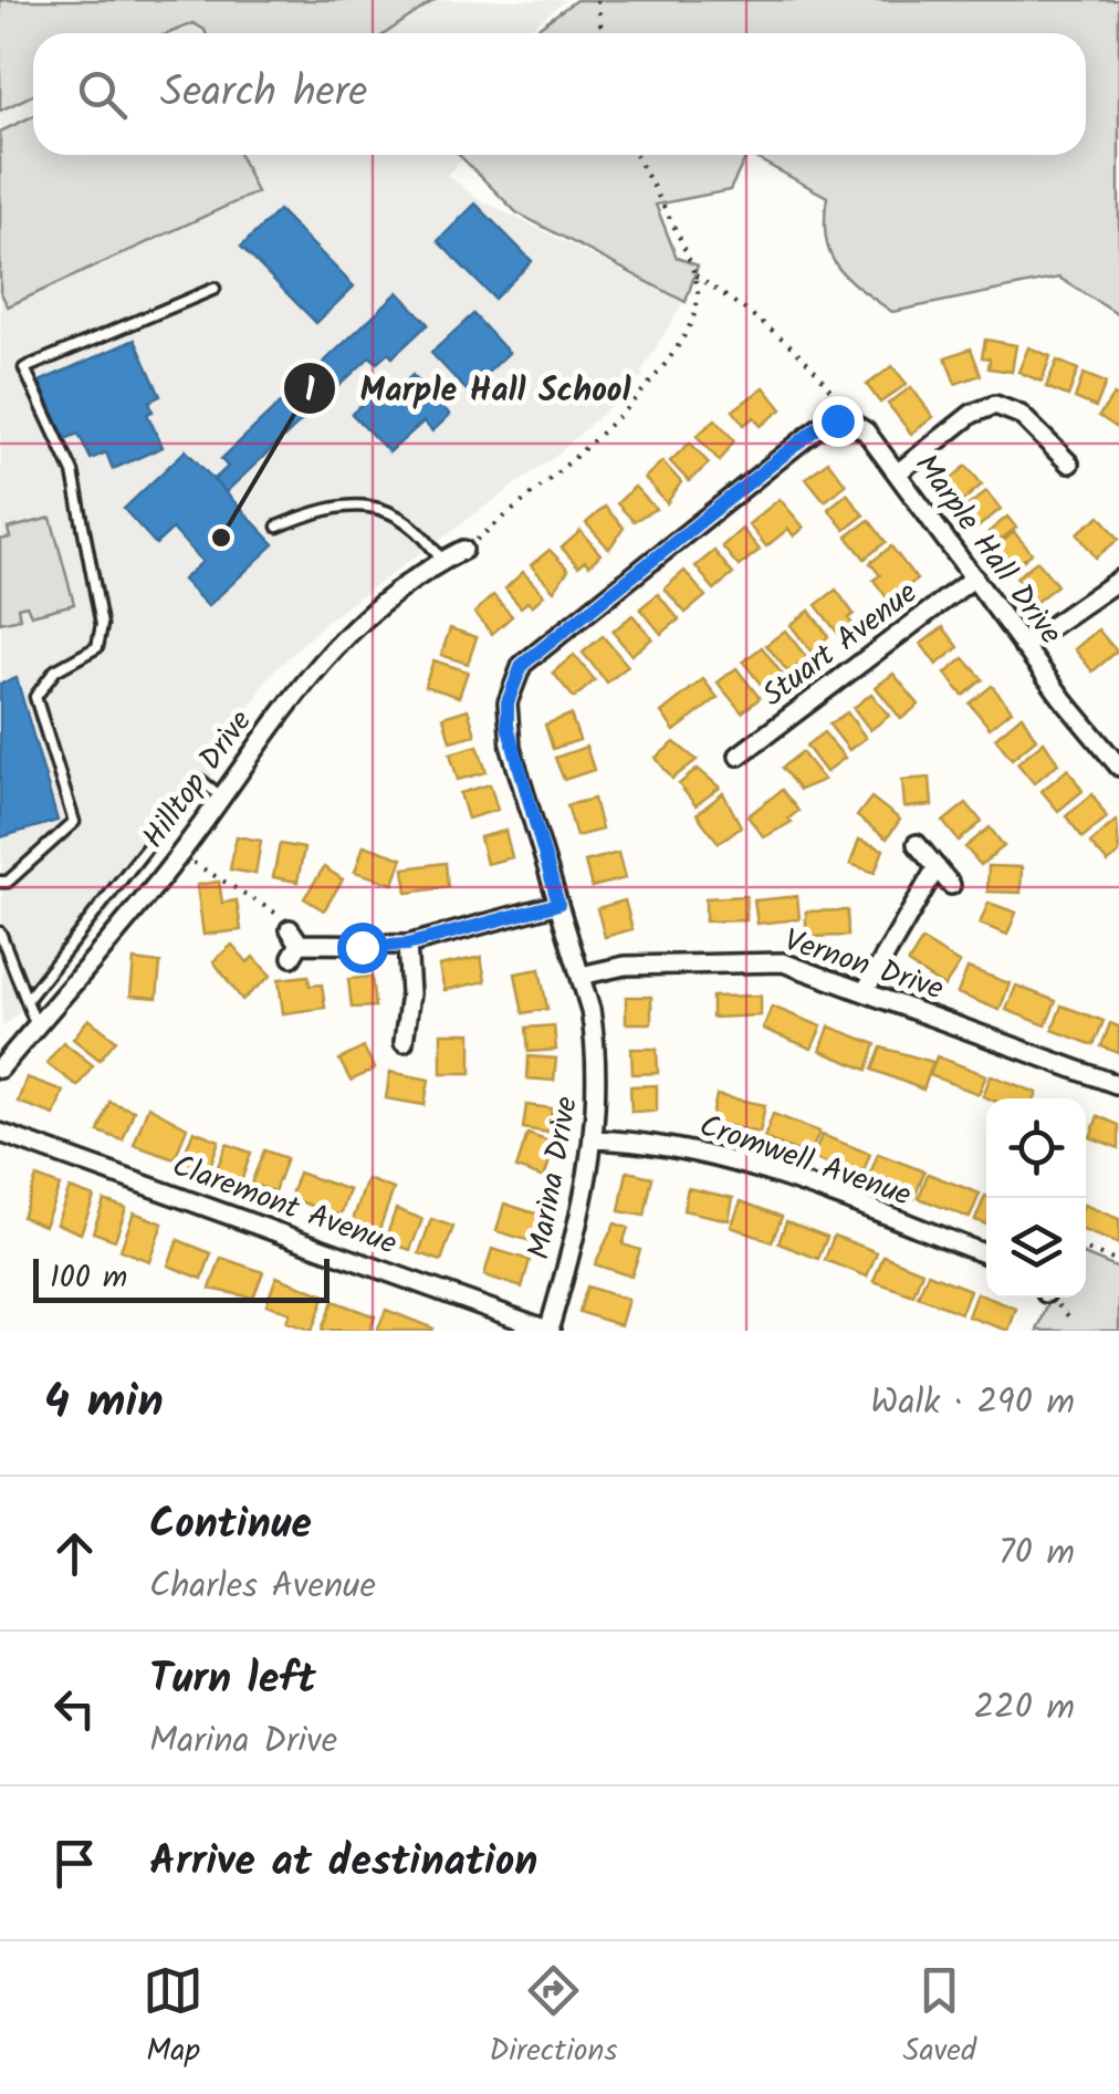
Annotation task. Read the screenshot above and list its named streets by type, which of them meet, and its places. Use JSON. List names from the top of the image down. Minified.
{"streets":{"street":["Marple Hall Drive","Stuart Avenue","Hilltop Drive","Vernon Drive","Cromwell Avenue","Marina Drive","Claremont Avenue"]},"crossings":[["Marple Hall Drive","Stuart Avenue"],["Marple Hall Drive","Marina Drive"],["Vernon Drive","Marina Drive"],["Cromwell Avenue","Marina Drive"],["Marina Drive","Claremont Avenue"]],"places":["Marple Hall School"],"scale_bar":"100 m","page":{"search":"Search here","scale":"100 m","heading":["4 min","Walk · 290 m"],"list":[["Continue","Charles Avenue","70 m"],["Turn left","Marina Drive","220 m"],"Arrive at destination"],"nav":["Map","Directions","Saved"]}}
